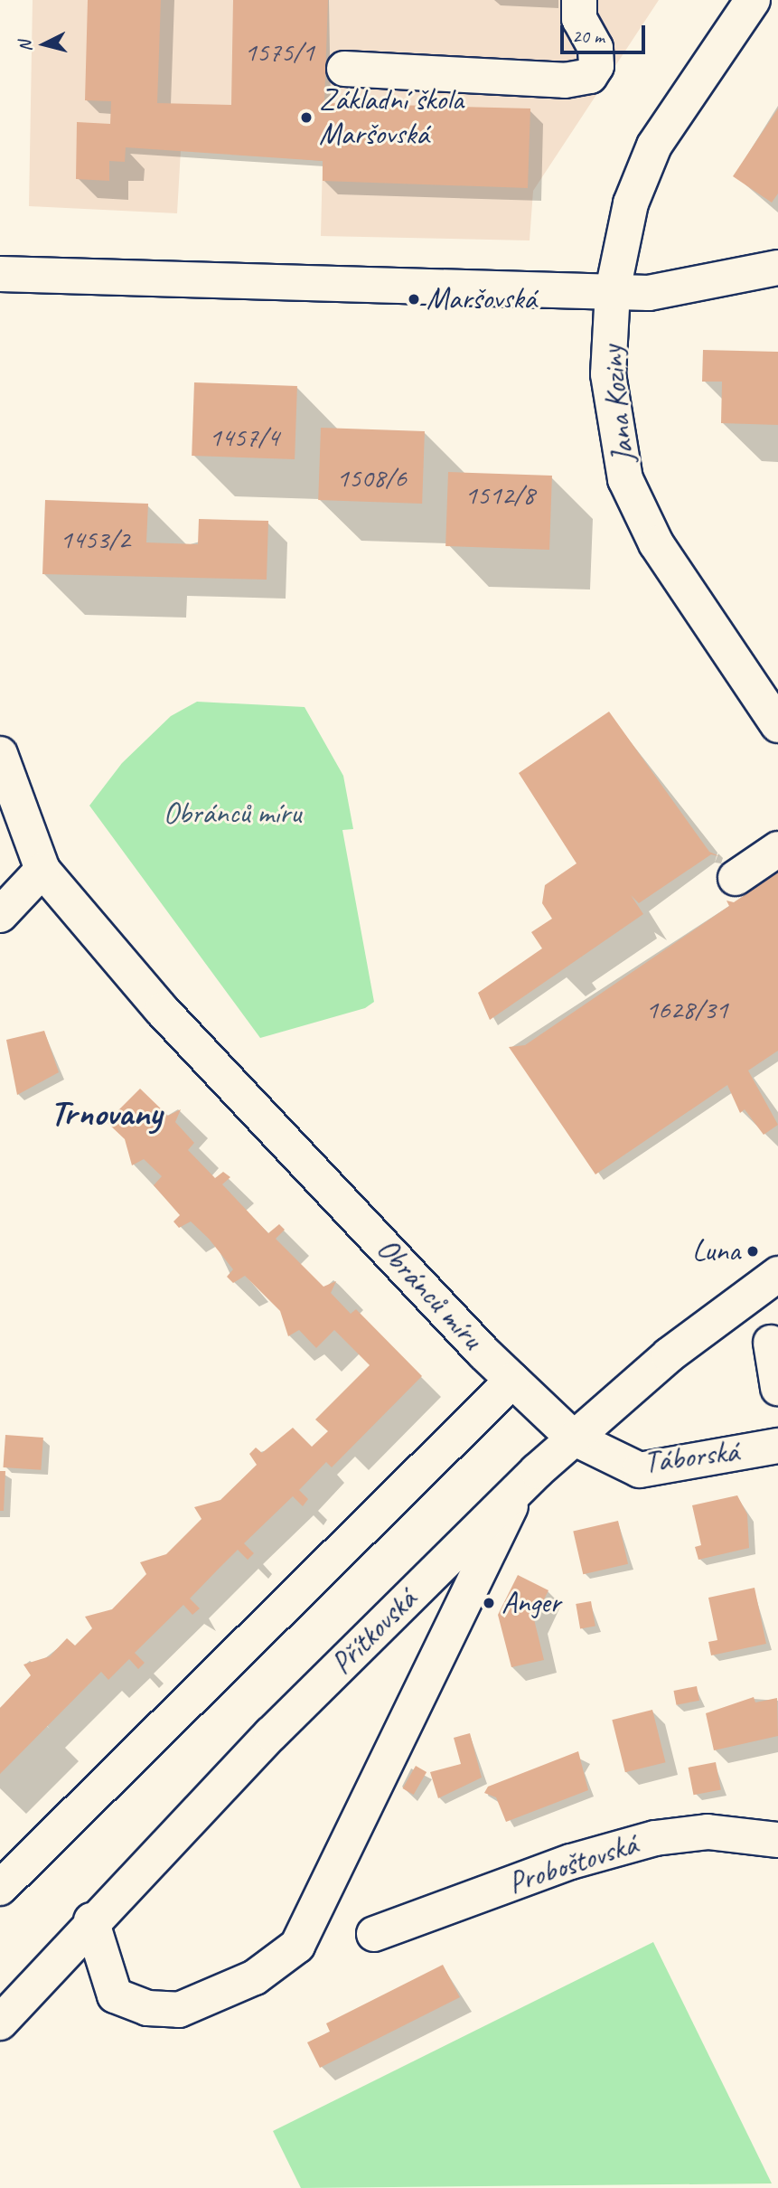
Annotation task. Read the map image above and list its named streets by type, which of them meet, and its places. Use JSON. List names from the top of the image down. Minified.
{"streets":{"street":["Jana Koziny","Obránců míru","Táborská","Přítkovská","Proboštovská"]},"crossings":[["Obránců míru","Táborská"],["Obránců míru","Přítkovská"],["Táborská","Přítkovská"]],"districts":["Trnovany"],"parks":["Obránců míru"],"places":["Základní škola Maršovská","Maršovská","Luna","Anger"],"house_numbers":["1575/1","1457/4","1508/6","1512/8","1453/2","1628/31"],"scale_bar":"20 m","north":"left"}
